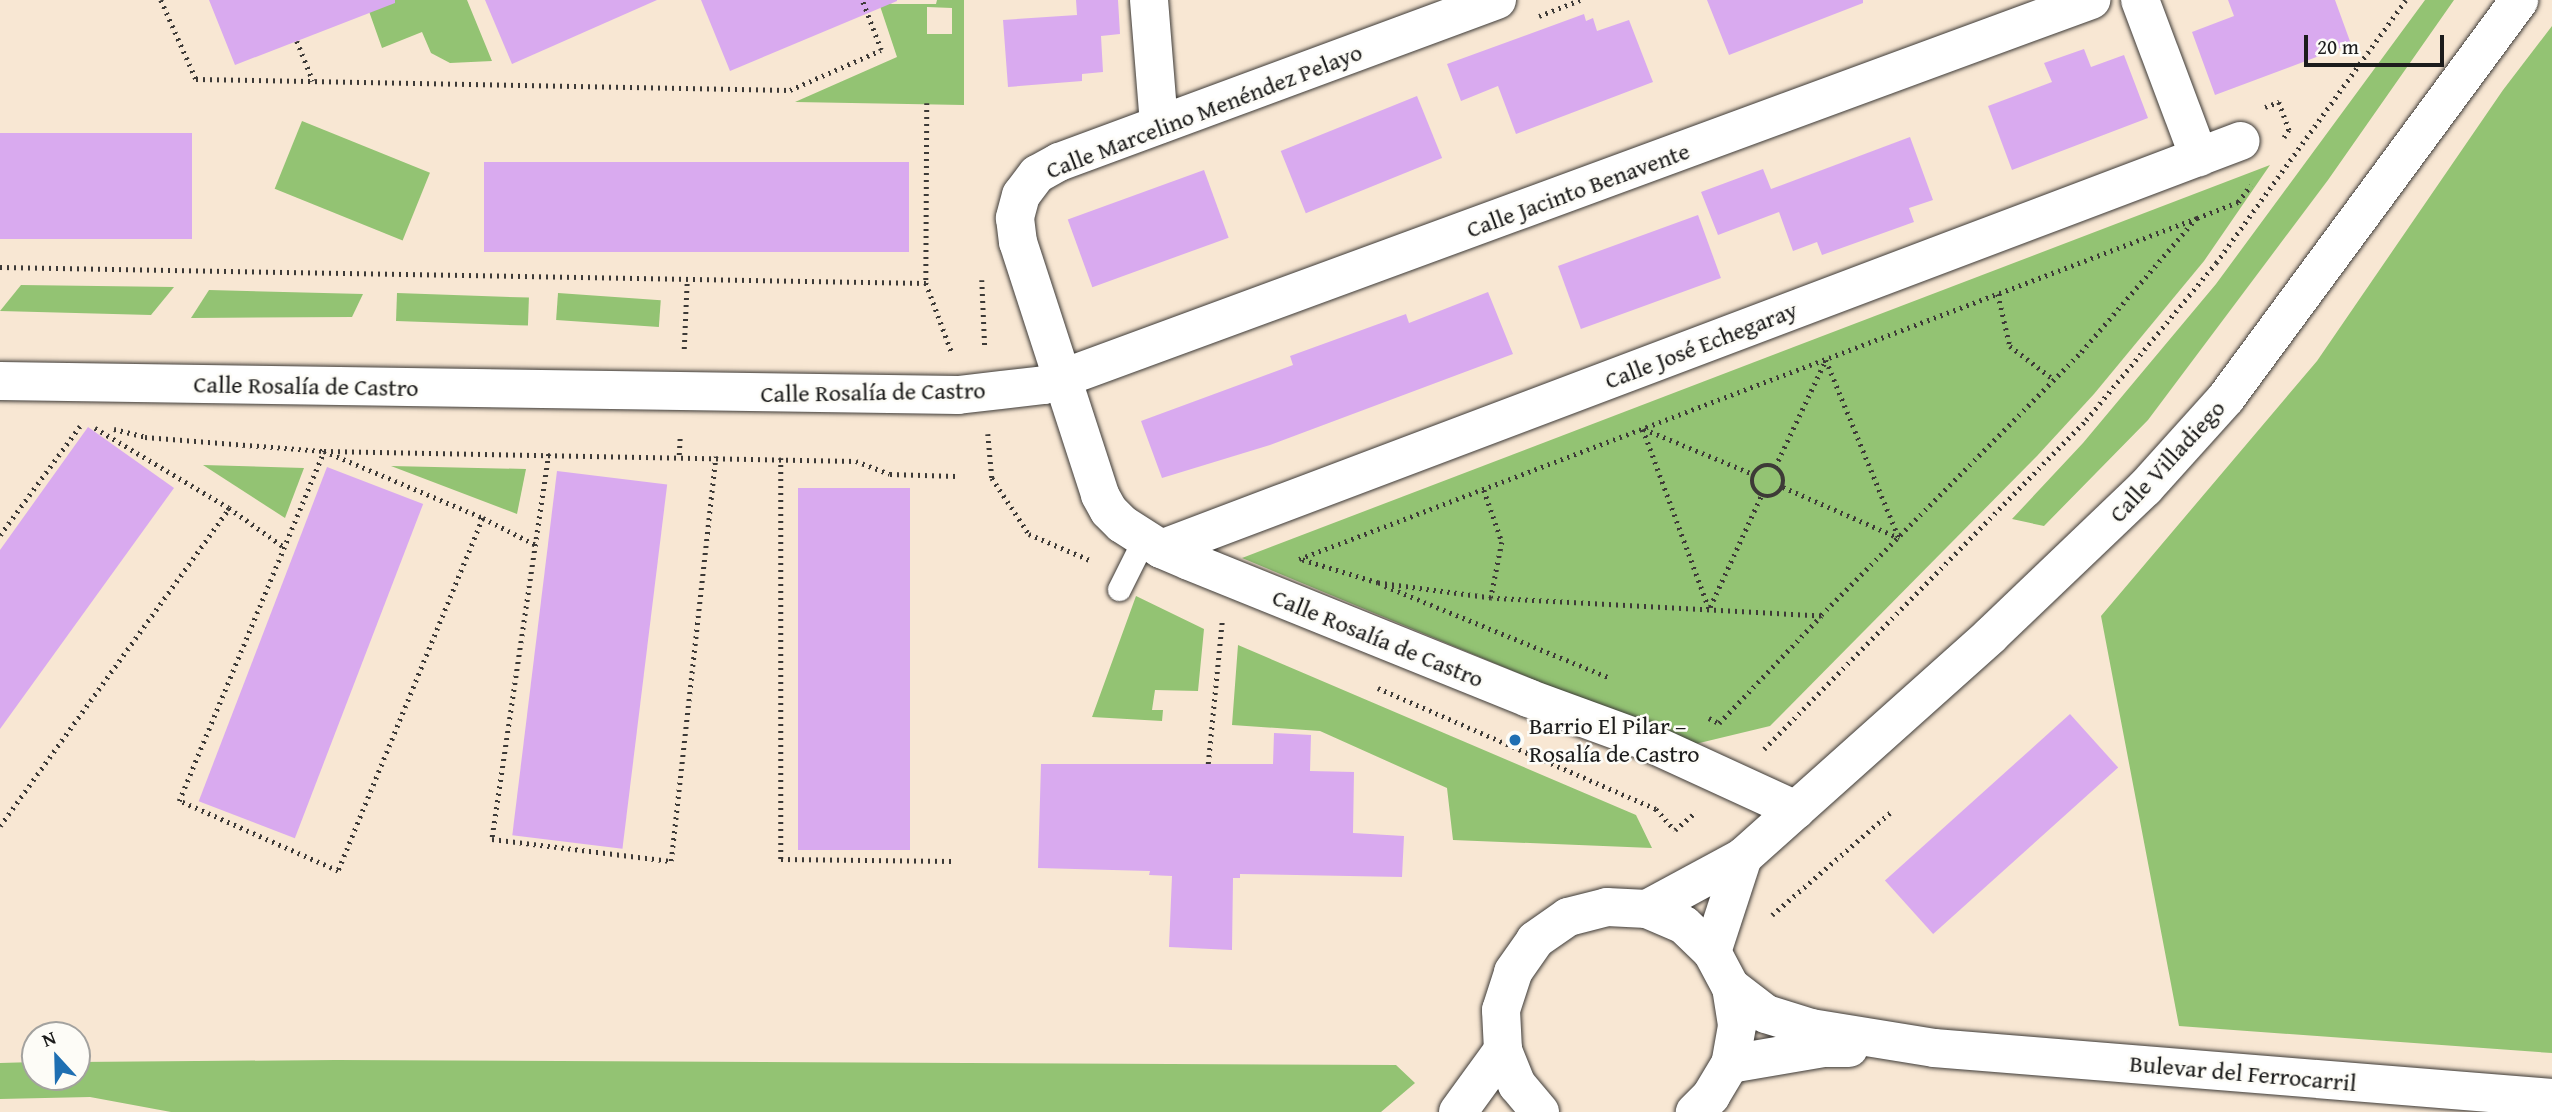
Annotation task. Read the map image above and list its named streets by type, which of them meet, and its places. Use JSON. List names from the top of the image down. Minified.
{"streets":{"main road":["Calle Marcelino Menéndez Pelayo","Calle Jacinto Benavente","Calle José Echegaray","Calle Rosalía de Castro","Calle Villadiego","Bulevar del Ferrocarril"]},"crossings":[["Calle Marcelino Menéndez Pelayo","Calle Jacinto Benavente"],["Calle Marcelino Menéndez Pelayo","Calle Rosalía de Castro"],["Calle Jacinto Benavente","Calle Rosalía de Castro"],["Calle José Echegaray","Calle Rosalía de Castro"],["Calle Rosalía de Castro","Calle Villadiego"]],"places":["Barrio El Pilar – Rosalía de Castro"],"scale_bar":"20 m","north":"top"}
